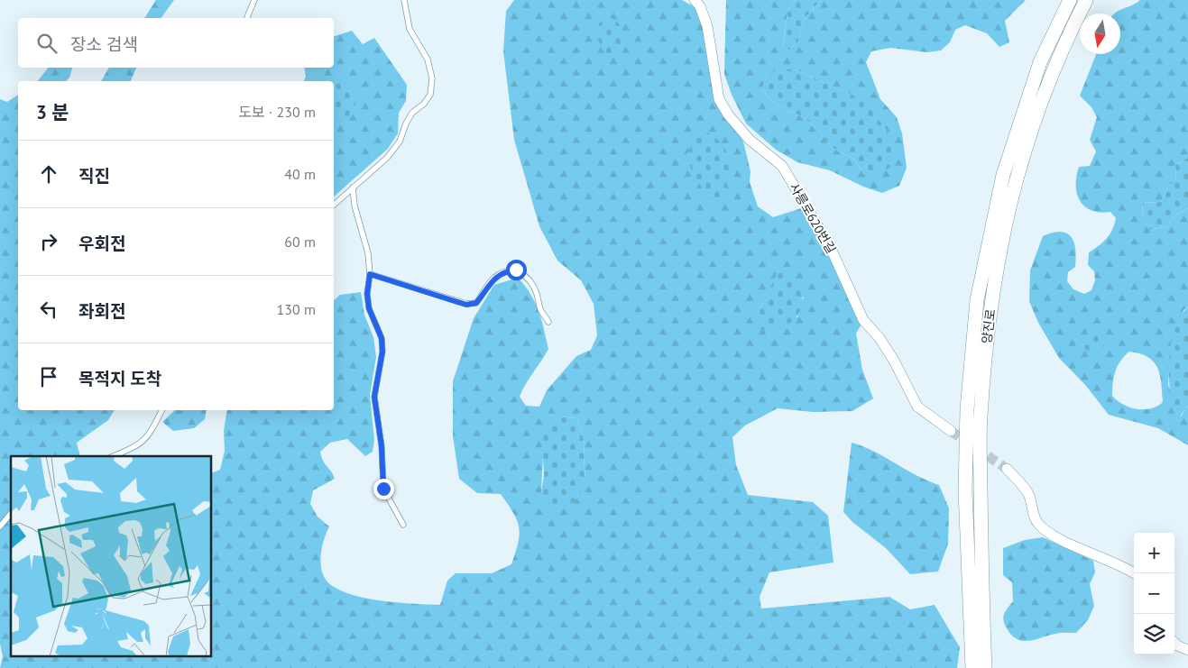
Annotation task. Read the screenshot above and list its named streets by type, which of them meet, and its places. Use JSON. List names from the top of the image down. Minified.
{"streets":{"main road":["양진로"],"street":["사릉로620번길"]},"north":"bottom","page":{"search":"장소 검색","heading":["3 분","도보 · 230 m"],"list":[["직진","40 m"],["우회전","60 m"],["좌회전","130 m"],"목적지 도착"],"map_buttons":["+","−"]}}
